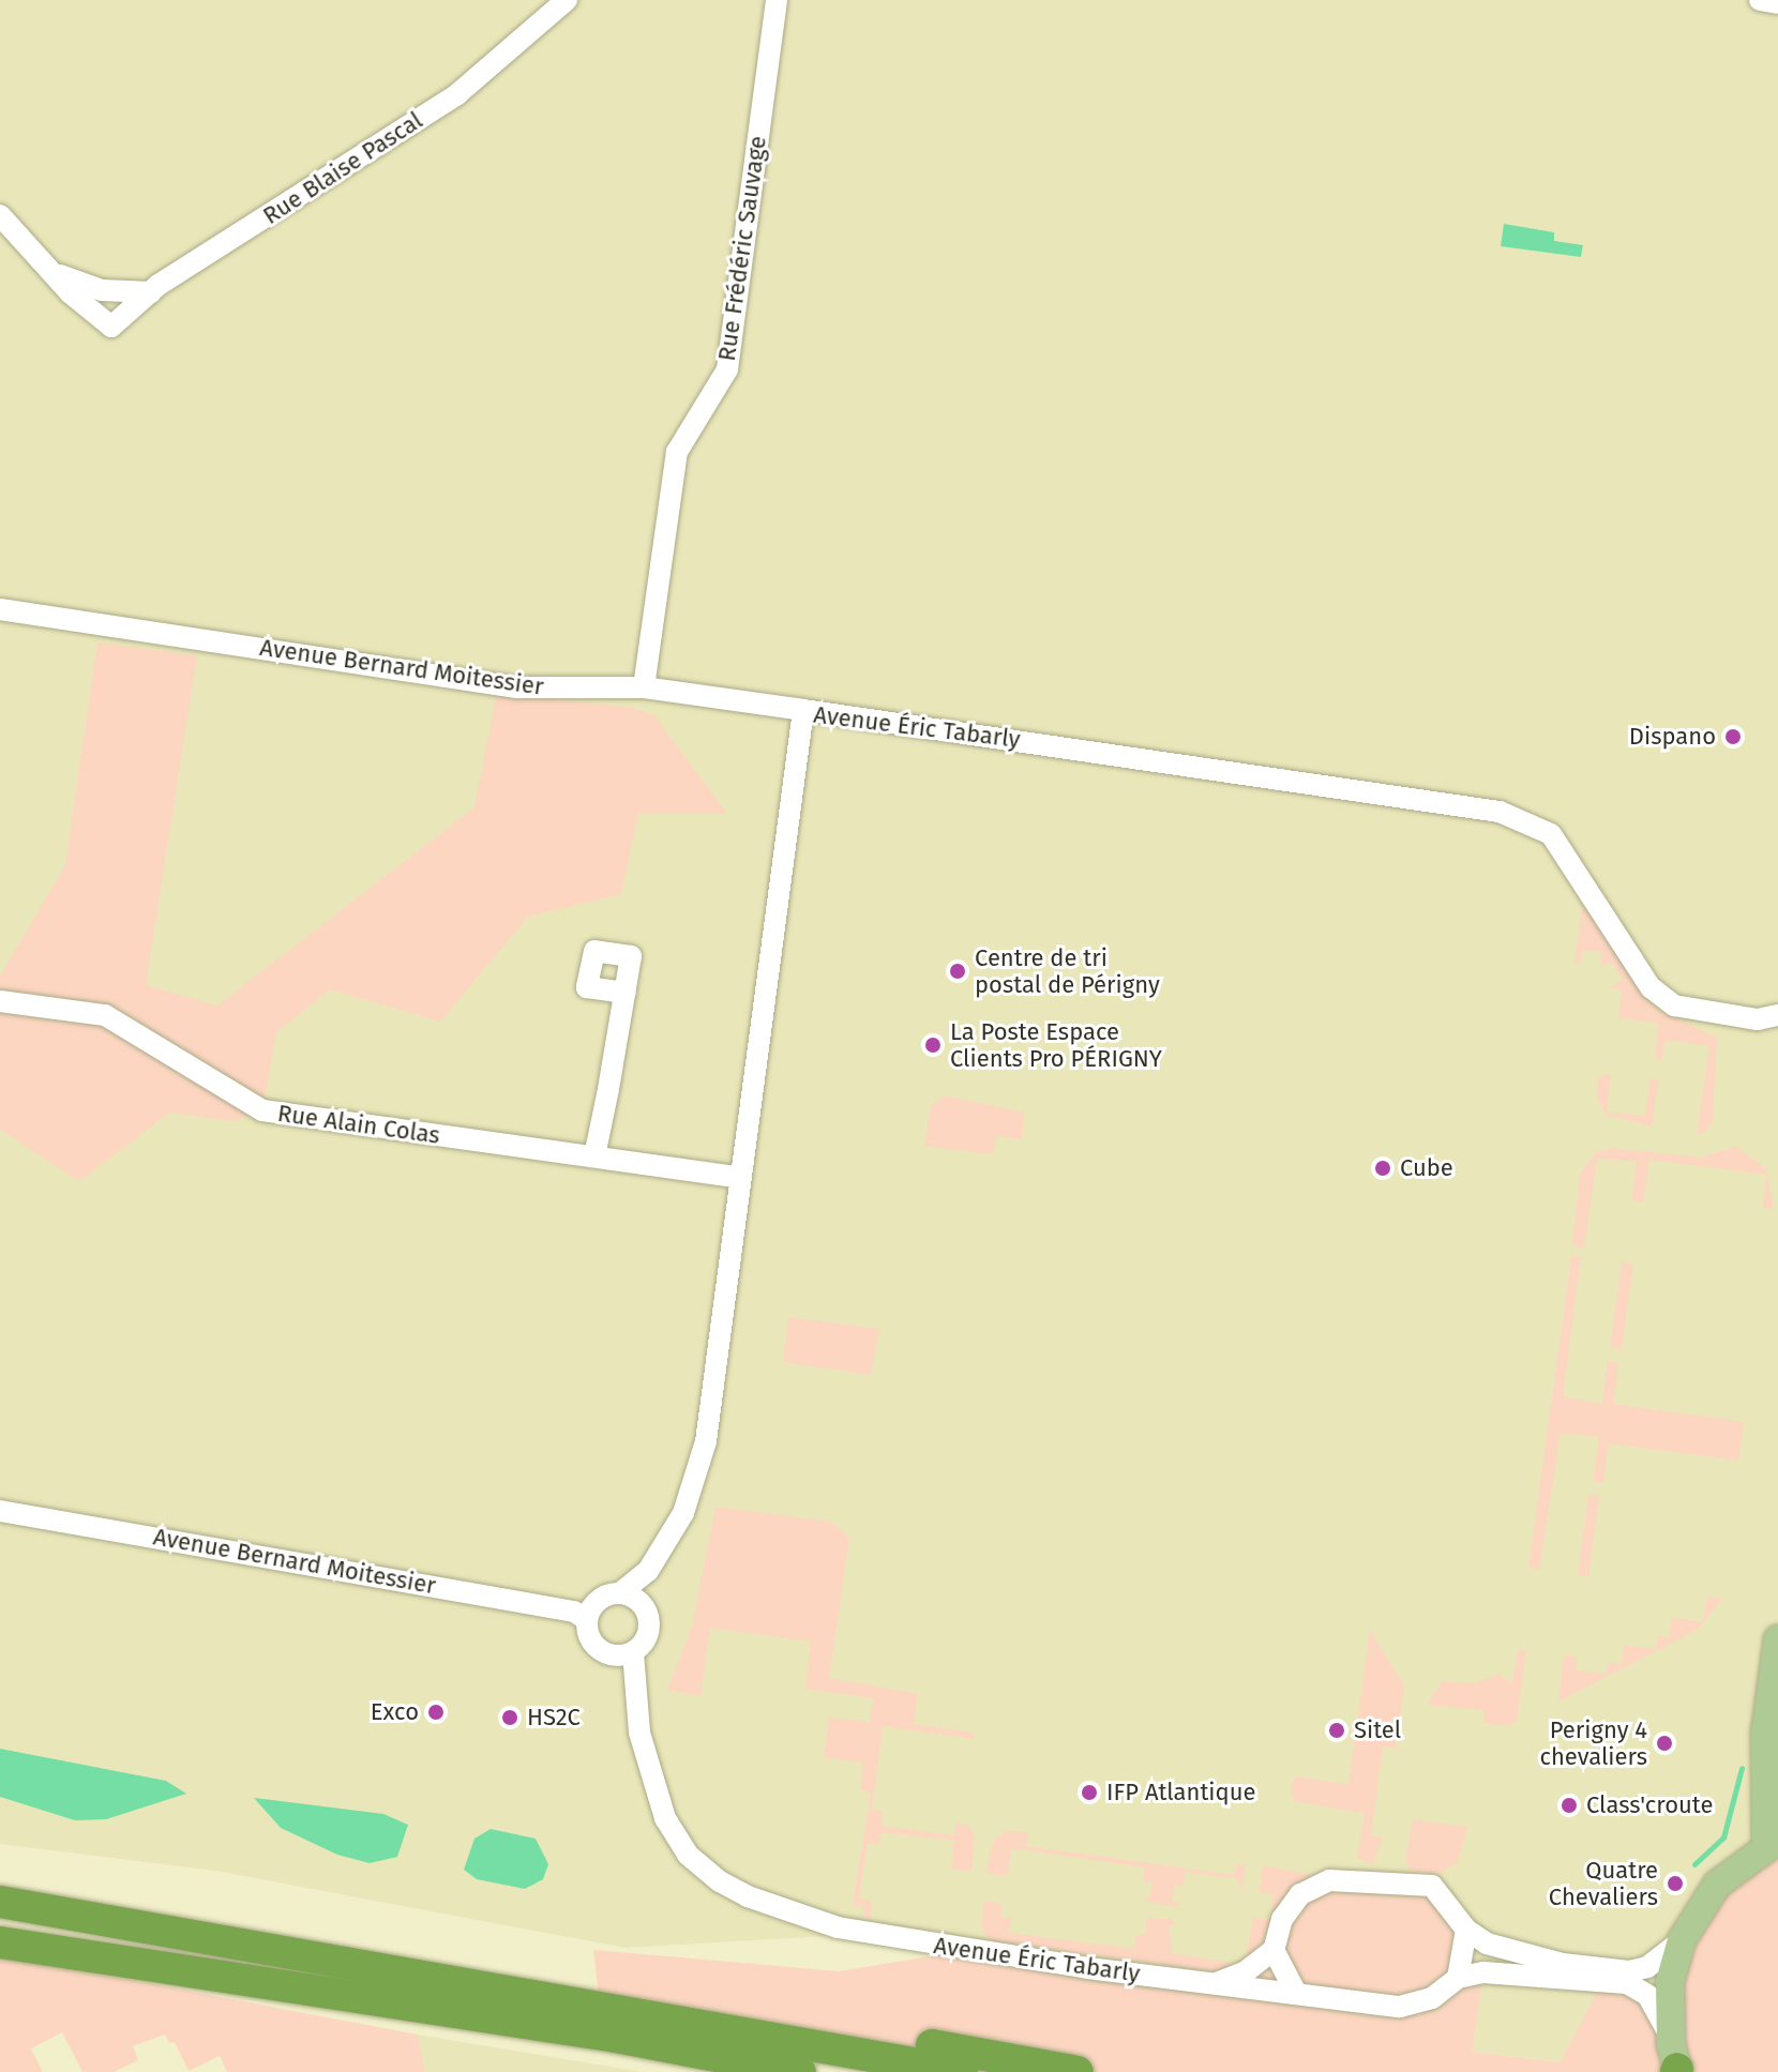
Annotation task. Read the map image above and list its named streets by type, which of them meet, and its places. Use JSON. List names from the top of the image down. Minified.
{"streets":{"street":["Rue Blaise Pascal","Rue Frédéric Sauvage","Avenue Bernard Moitessier","Avenue Éric Tabarly","Rue Alain Colas"]},"crossings":[["Rue Frédéric Sauvage","Avenue Bernard Moitessier"],["Avenue Bernard Moitessier","Avenue Éric Tabarly"],["Avenue Éric Tabarly","Rue Alain Colas"]],"places":["Dispano","Centre de tri postal de Périgny","La Poste Espace Clients Pro PÉRIGNY","Cube","Exco","HS2C","Sitel","Perigny 4 chevaliers","IFP Atlantique","Class'croute","Quatre Chevaliers"]}
